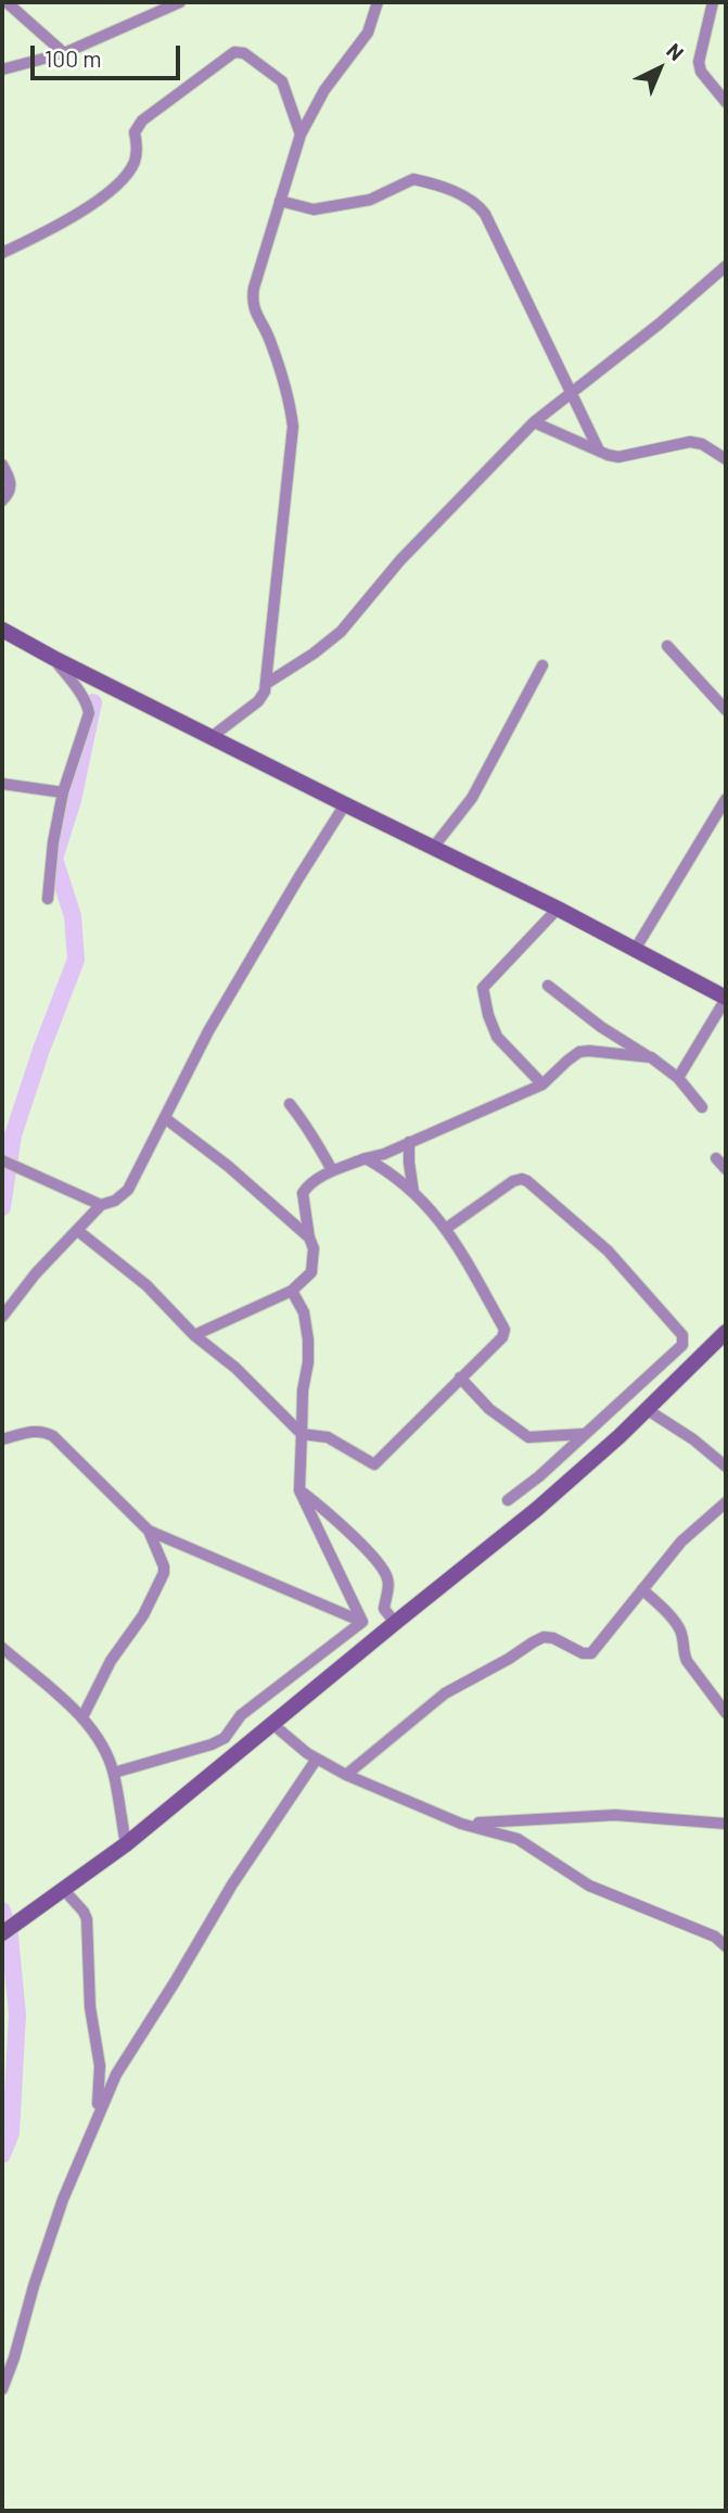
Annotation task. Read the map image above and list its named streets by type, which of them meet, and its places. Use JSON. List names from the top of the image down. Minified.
{"scale_bar":"100 m","north":"top right"}
